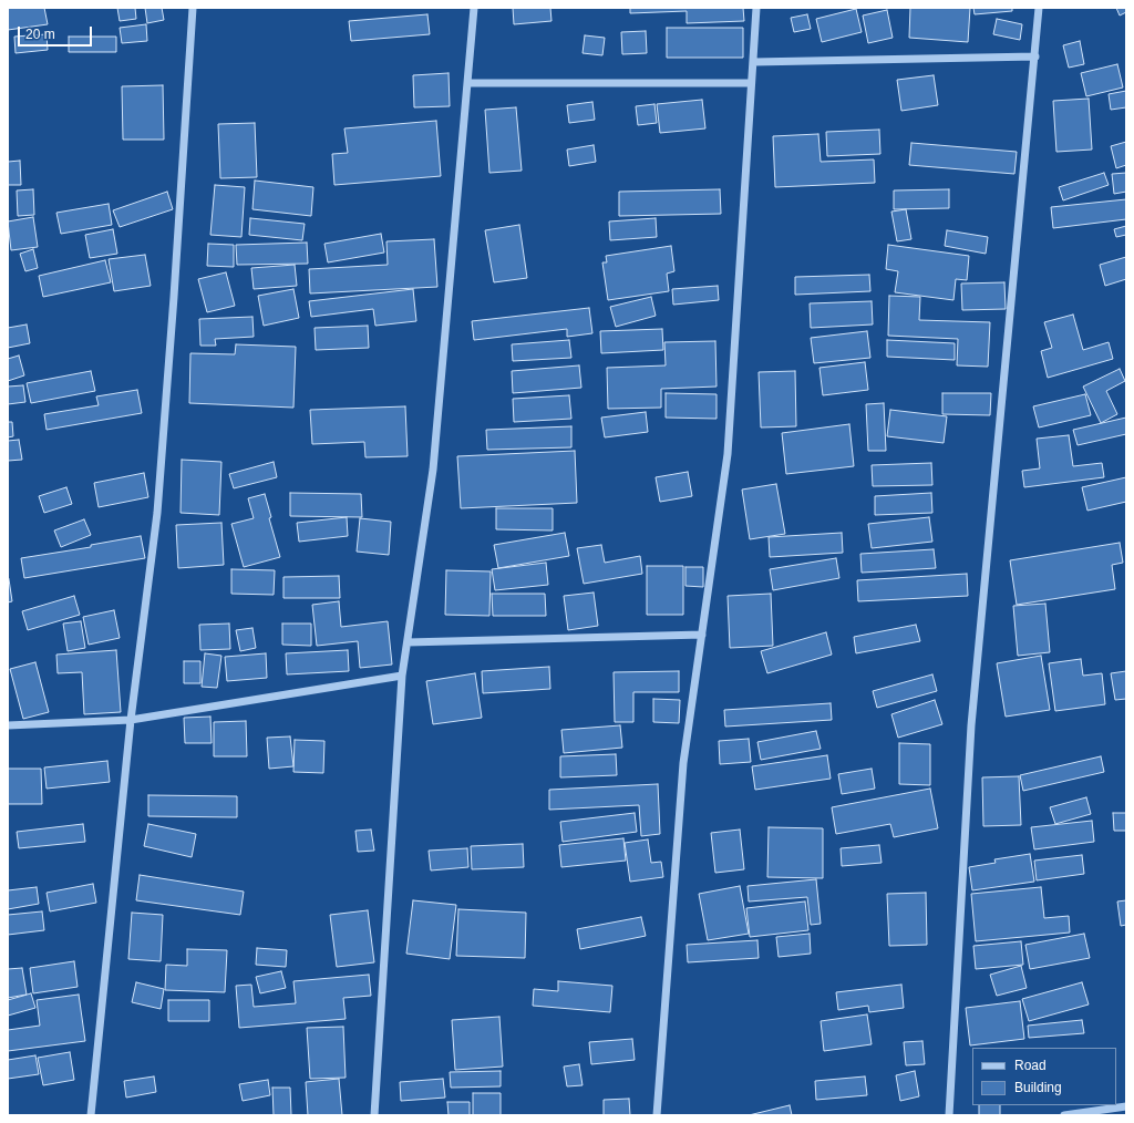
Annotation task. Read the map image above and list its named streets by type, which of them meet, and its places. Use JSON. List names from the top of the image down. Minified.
{"legend":["Road","Building"],"scale_bar":"20 m"}
